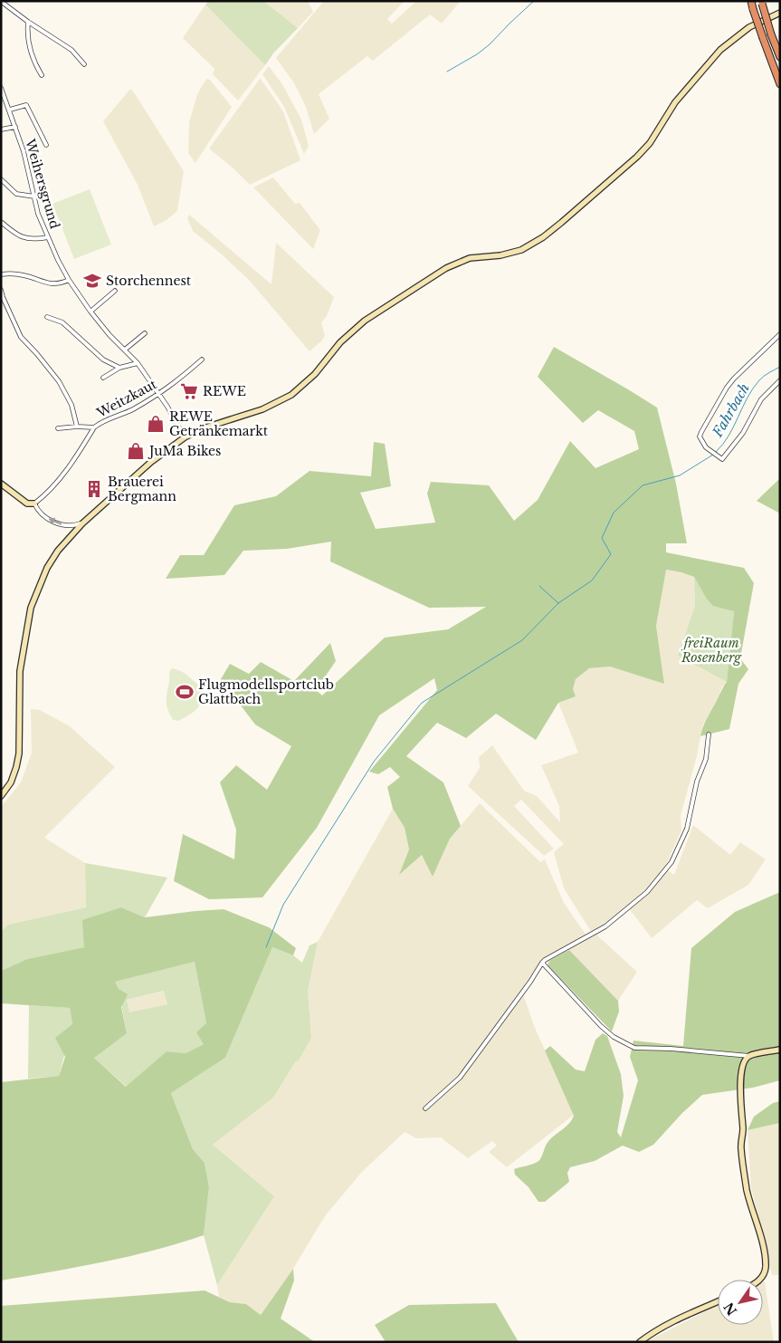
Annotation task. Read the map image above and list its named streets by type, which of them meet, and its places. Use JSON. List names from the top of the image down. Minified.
{"streets":{"street":["Weihersgrund","Weitzkaut"]},"crossings":[["Weihersgrund","Weitzkaut"]],"water":["Fahrbach"],"parks":["freiRaum Rosenberg"],"places":{"school or university":["Storchennest"],"supermarket":["REWE"],"shop":["REWE Getränkemarkt","JuMa Bikes"],"building":["Brauerei Bergmann"],"sports":["Flugmodellsportclub Glattbach"]},"north":"bottom left"}
